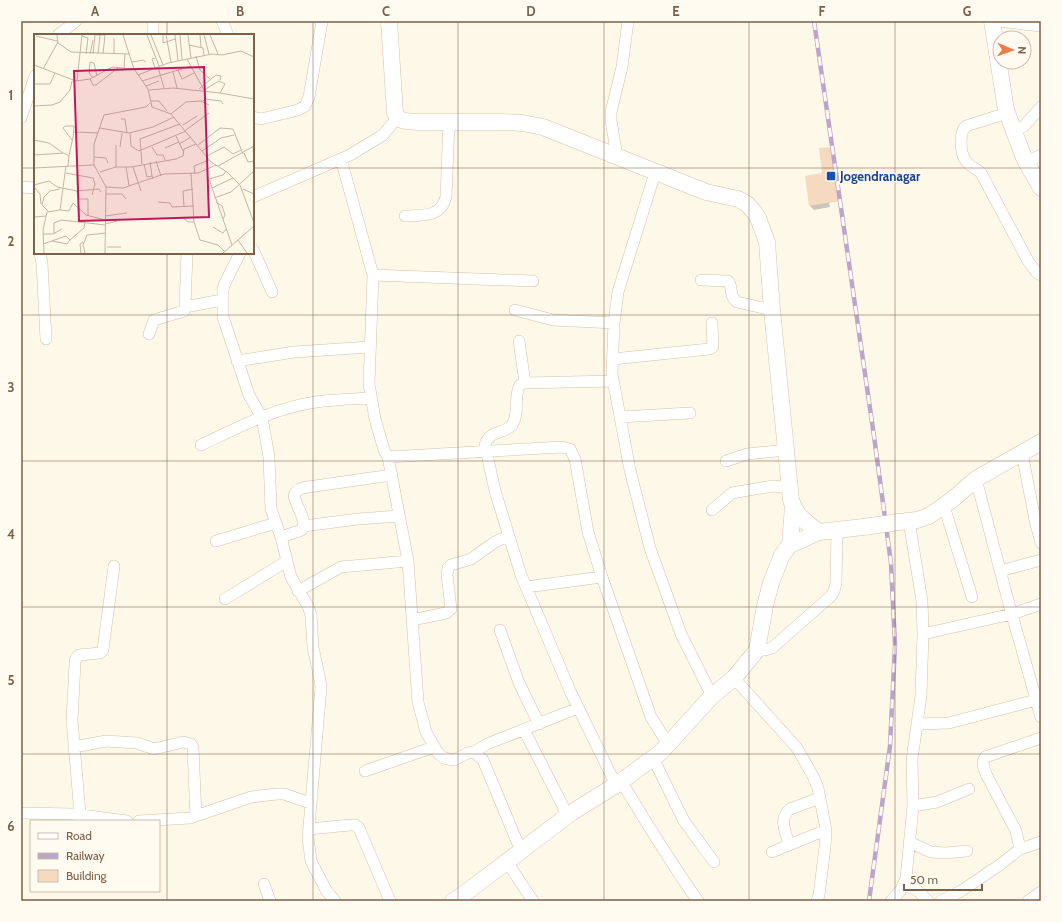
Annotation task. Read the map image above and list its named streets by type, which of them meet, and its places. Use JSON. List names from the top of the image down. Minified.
{"places":{"transit":["Jogendranagar"]},"legend":["Road","Railway","Building"],"scale_bar":"50 m","north":"right","grid":{"columns":["A","B","C","D","E","F","G"],"rows":["1","2","3","4","5","6"]}}
